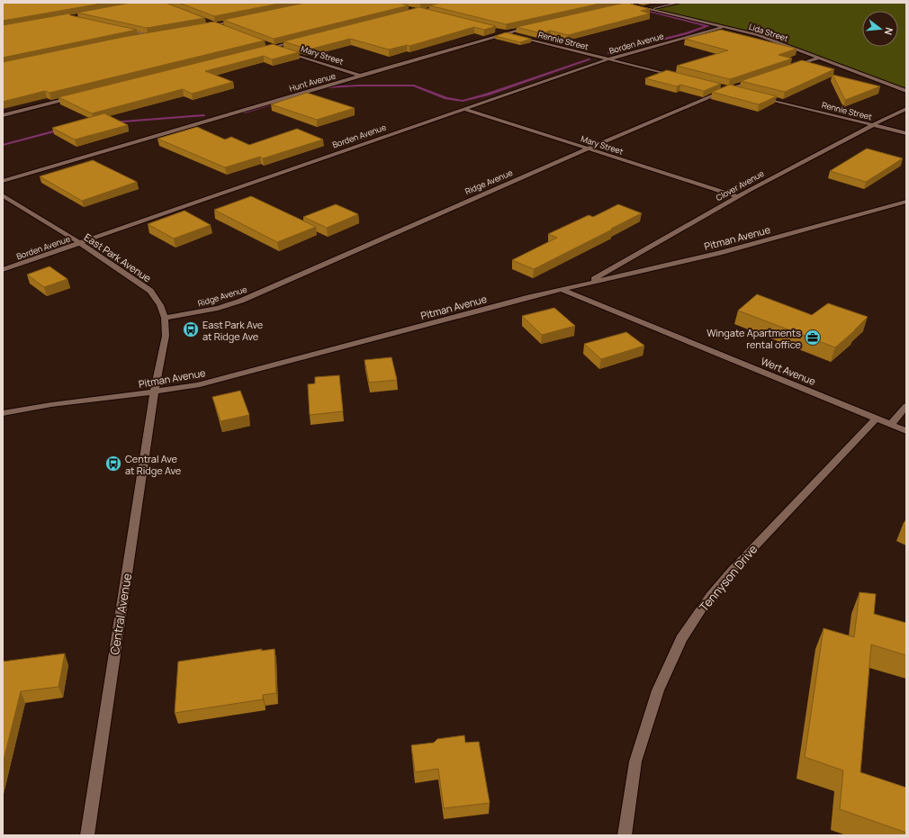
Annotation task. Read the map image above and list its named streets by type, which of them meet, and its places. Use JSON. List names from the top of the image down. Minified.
{"streets":{"street":["Lida Street","Rennie Street","Borden Avenue","Mary Street","Hunt Avenue","Ridge Avenue","Clover Avenue","Pitman Avenue","East Park Avenue","Wert Avenue","Tennyson Drive","Central Avenue"]},"crossings":[["Lida Street","Borden Avenue"],["Rennie Street","Borden Avenue"],["Rennie Street","Hunt Avenue"],["Rennie Street","Clover Avenue"],["Borden Avenue","Mary Street"],["Borden Avenue","East Park Avenue"],["Mary Street","Hunt Avenue"],["Mary Street","Ridge Avenue"],["Mary Street","Clover Avenue"],["Ridge Avenue","East Park Avenue"],["Clover Avenue","Pitman Avenue"],["Pitman Avenue","East Park Avenue"],["Pitman Avenue","Wert Avenue"],["Pitman Avenue","Central Avenue"],["East Park Avenue","Central Avenue"],["Wert Avenue","Tennyson Drive"]],"places":{"bus stop":["East Park Ave at Ridge Ave","Central Ave at Ridge Ave"],"office":["Wingate Apartments rental office"]},"north":"right"}
